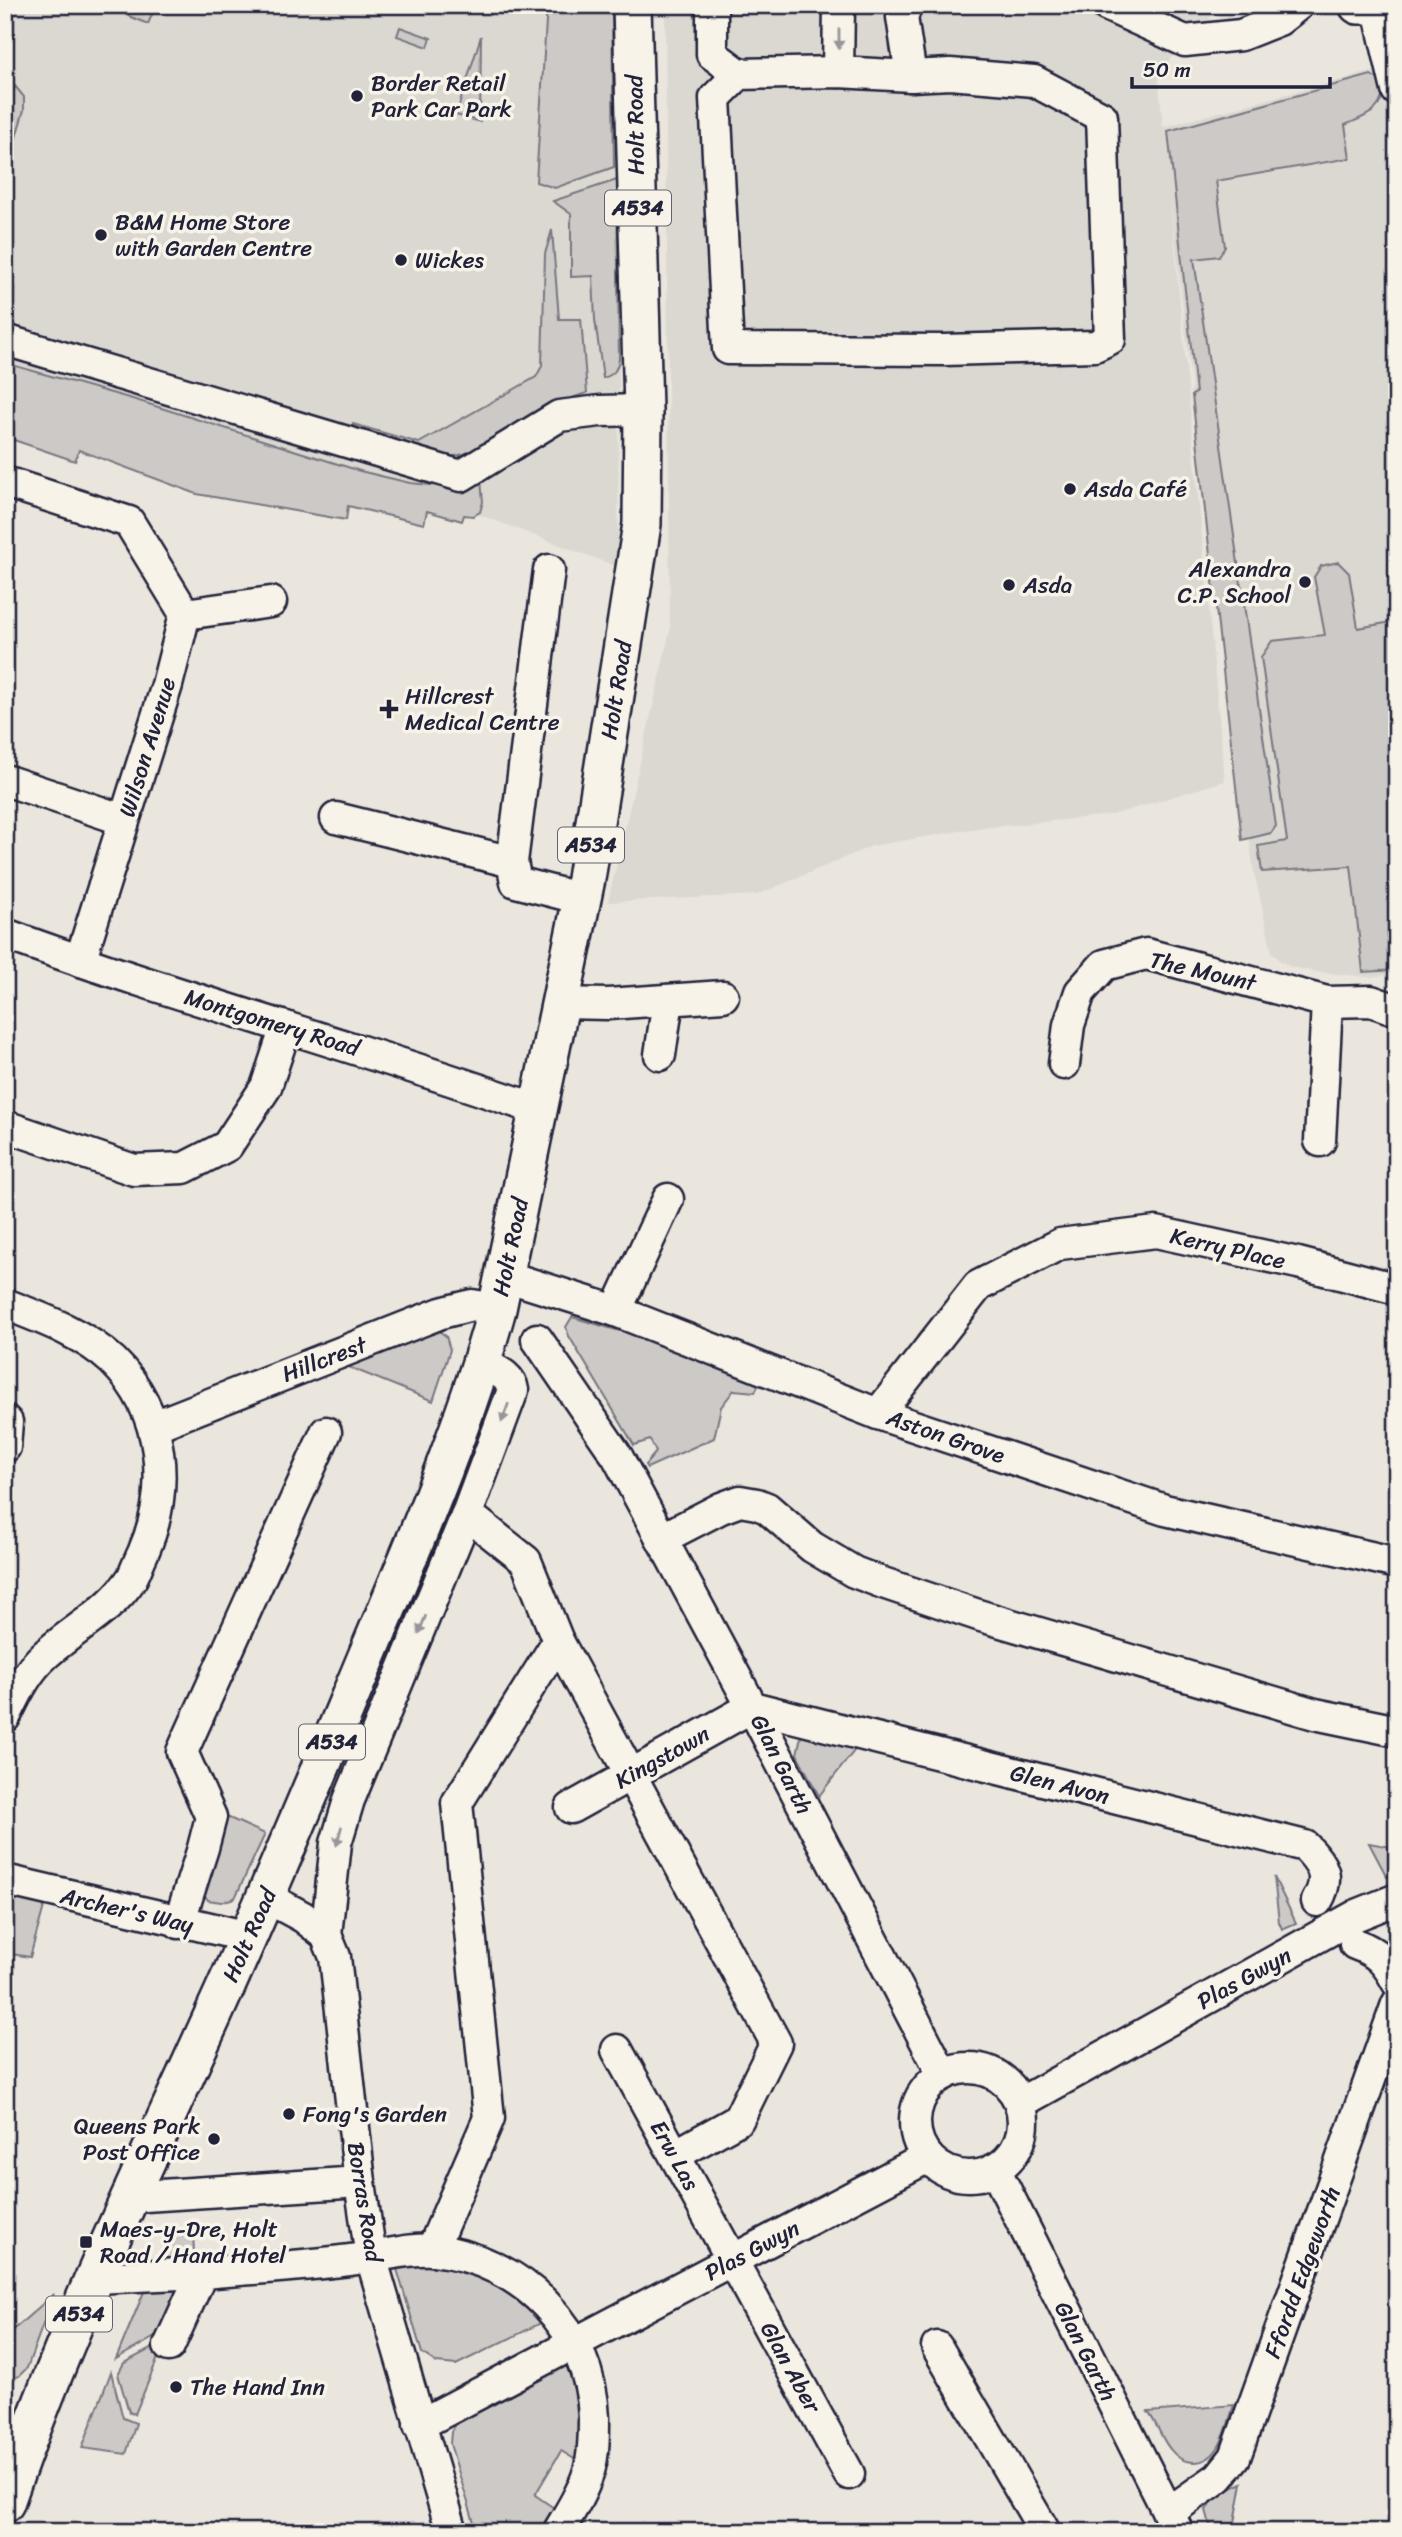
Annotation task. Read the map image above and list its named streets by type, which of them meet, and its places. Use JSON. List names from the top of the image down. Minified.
{"streets":{"main road":["Holt Road","A534"],"street":["Wilson Avenue","The Mount","Montgomery Road","Kerry Place","Hillcrest","Aston Grove","Kingstown","Glan Garth","Glen Avon","Archer's Way","Plas Gwyn","Erw Las","Borras Road","Ffordd Edgeworth","Glan Aber"]},"crossings":[["Holt Road","Montgomery Road"],["Holt Road","Hillcrest"],["Holt Road","Aston Grove"],["Holt Road","Archer's Way"],["Wilson Avenue","Montgomery Road"],["Kerry Place","Aston Grove"],["Hillcrest","Aston Grove"],["Kingstown","Glan Garth"],["Kingstown","Glen Avon"],["Glan Garth","Glen Avon"],["Glan Garth","Plas Gwyn"],["Glan Garth","Ffordd Edgeworth"],["Plas Gwyn","Erw Las"],["Plas Gwyn","Borras Road"],["Plas Gwyn","Glan Aber"],["Erw Las","Glan Aber"]],"places":{"other":["Border Retail Park Car Park","B&M Home Store with Garden Centre","Wickes","Asda Café","Alexandra C.P. School","Asda","Fong's Garden","Queens Park Post Office","The Hand Inn"],"health":["Hillcrest Medical Centre"],"transit":["Maes-y-Dre, Holt Road / Hand Hotel"]},"scale_bar":"50 m"}
